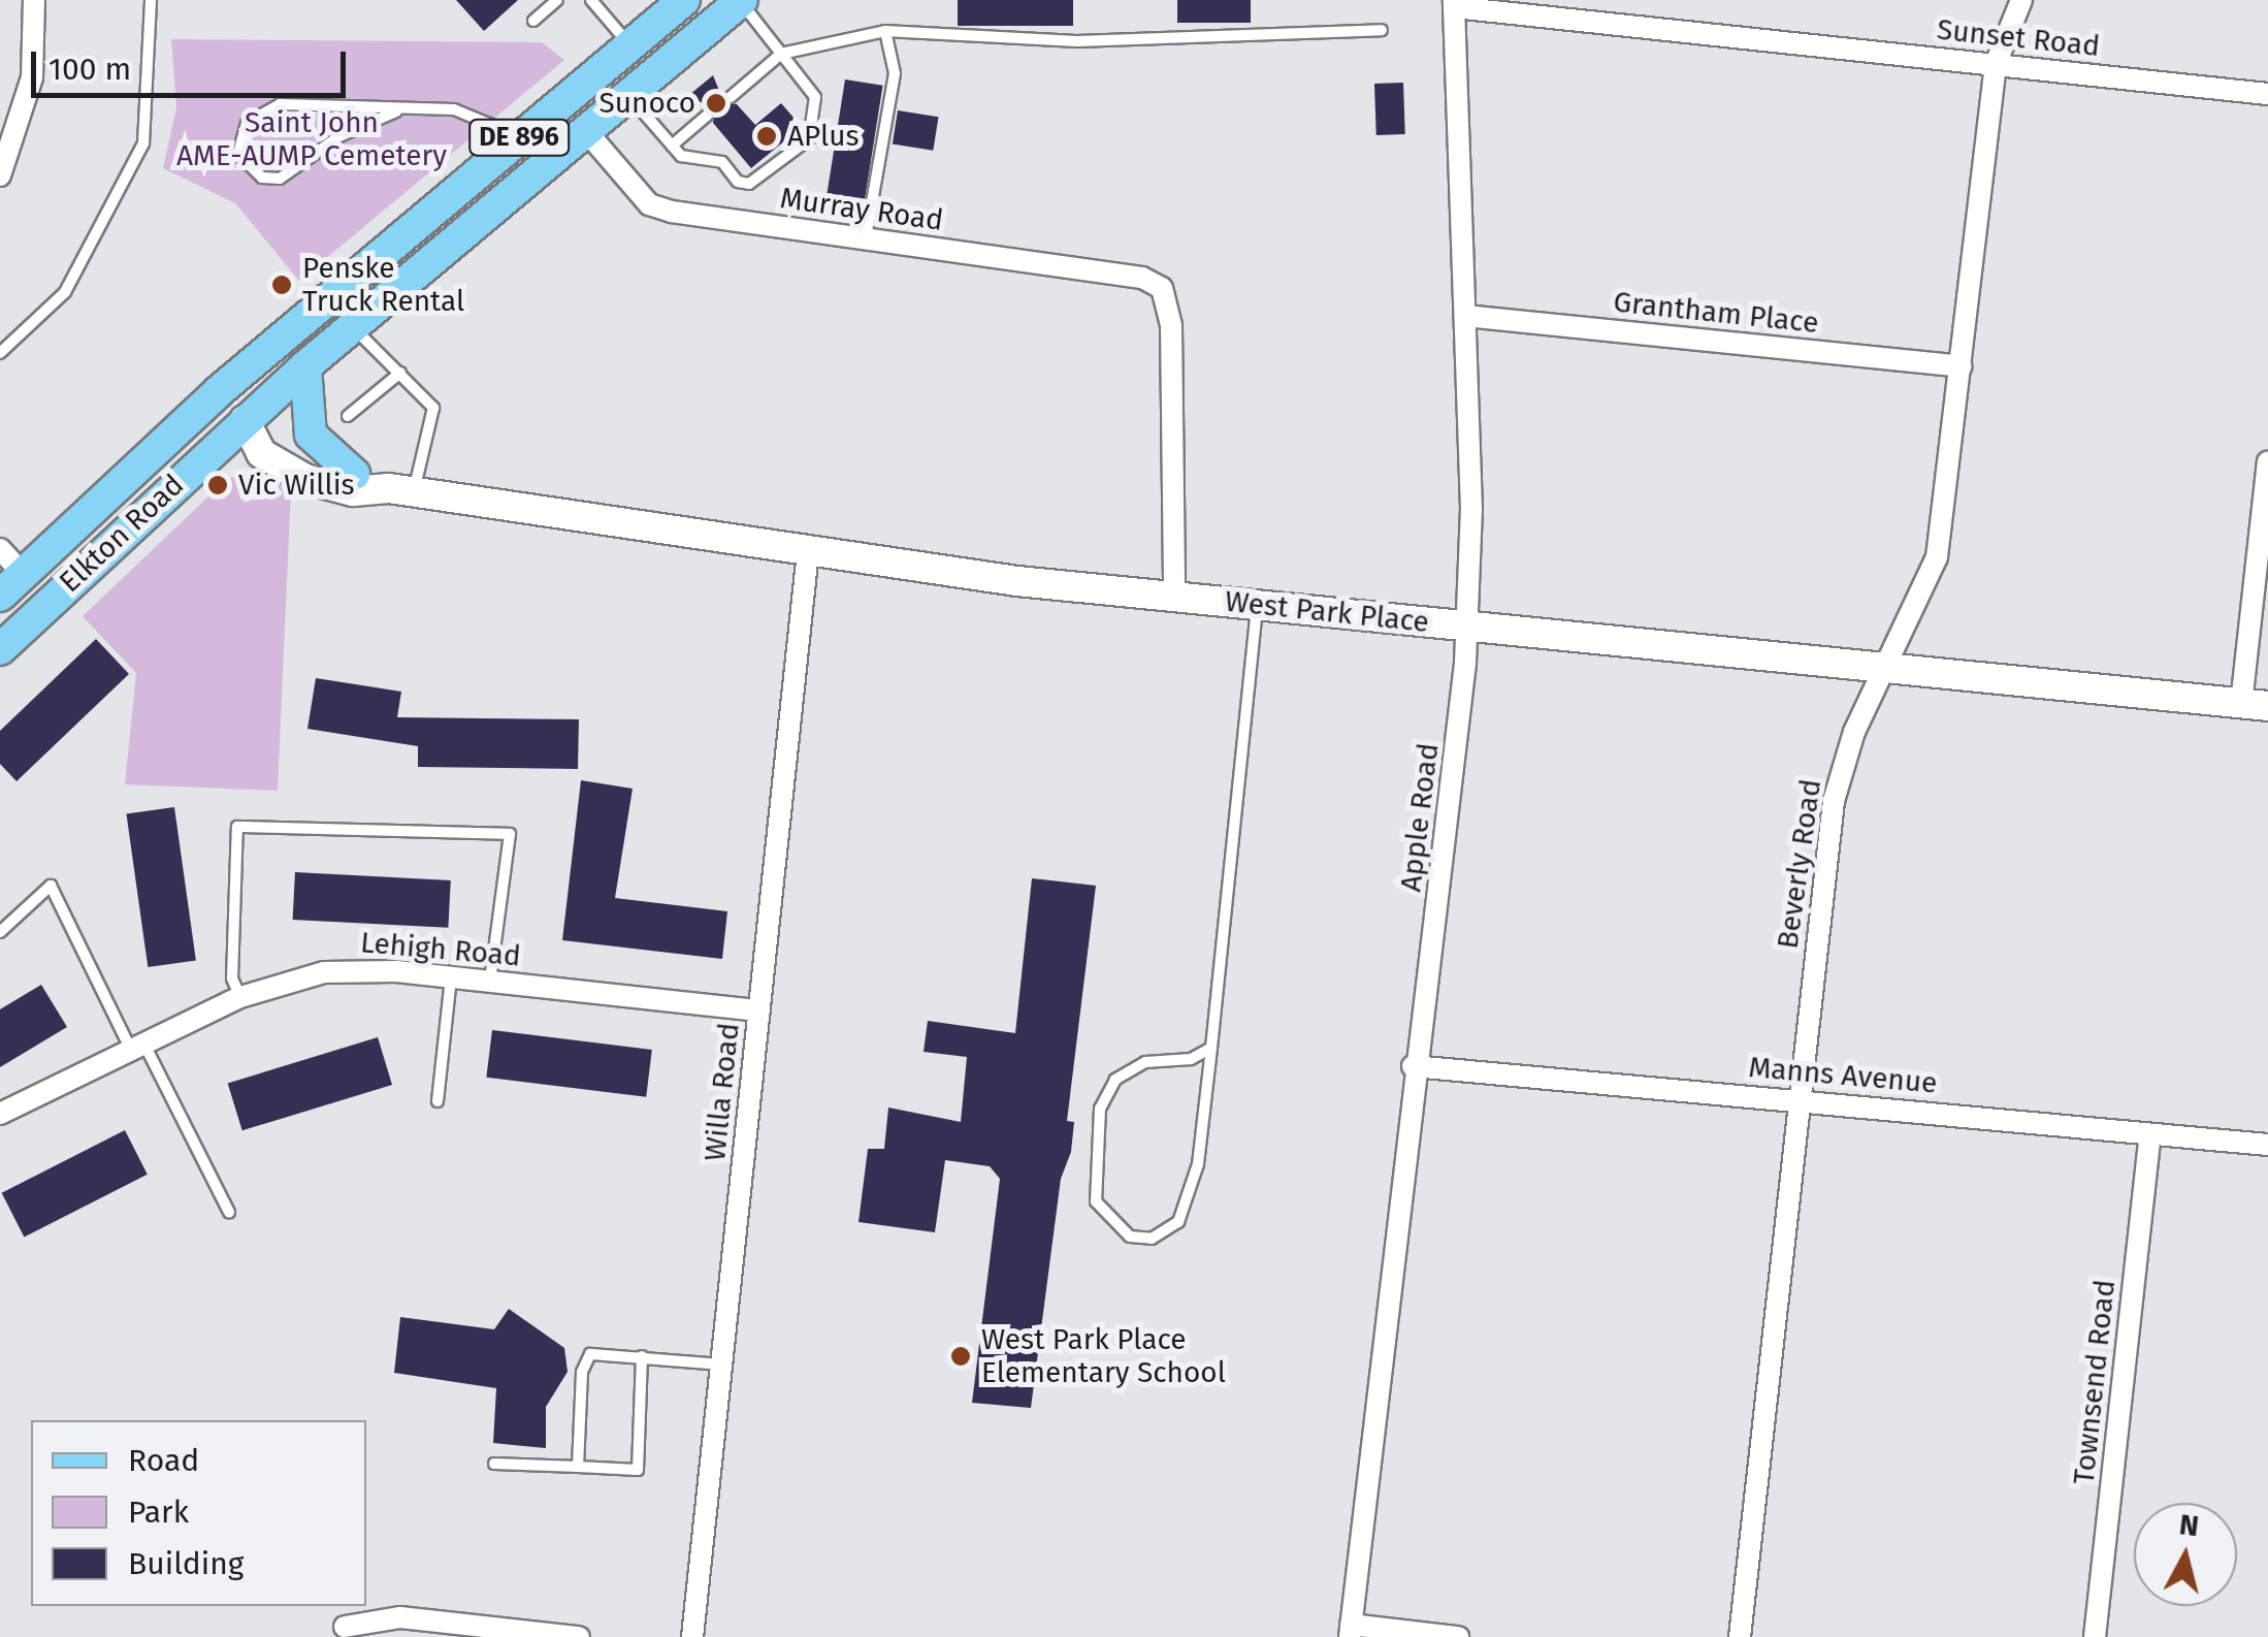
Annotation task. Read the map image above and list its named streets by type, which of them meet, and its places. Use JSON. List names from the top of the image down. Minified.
{"streets":{"main road":["DE 896","Elkton Road"],"street":["Sunset Road","Murray Road","Grantham Place","West Park Place","Apple Road","Beverly Road","Lehigh Road","Manns Avenue","Willa Road","Townsend Road"]},"crossings":[["Sunset Road","Apple Road"],["Sunset Road","Beverly Road"],["DE 896","Murray Road"],["DE 896","Elkton Road"],["DE 896","West Park Place"],["Murray Road","West Park Place"],["Grantham Place","Apple Road"],["Grantham Place","Beverly Road"],["Elkton Road","West Park Place"],["West Park Place","Apple Road"],["West Park Place","Beverly Road"],["West Park Place","Willa Road"],["Apple Road","Manns Avenue"],["Beverly Road","Manns Avenue"],["Lehigh Road","Willa Road"],["Manns Avenue","Townsend Road"]],"parks":["Saint John AME-AUMP Cemetery"],"places":["Sunoco","APlus","Penske Truck Rental","Vic Willis","West Park Place Elementary School"],"legend":["Road","Park","Building"],"scale_bar":"100 m","north":"top"}
